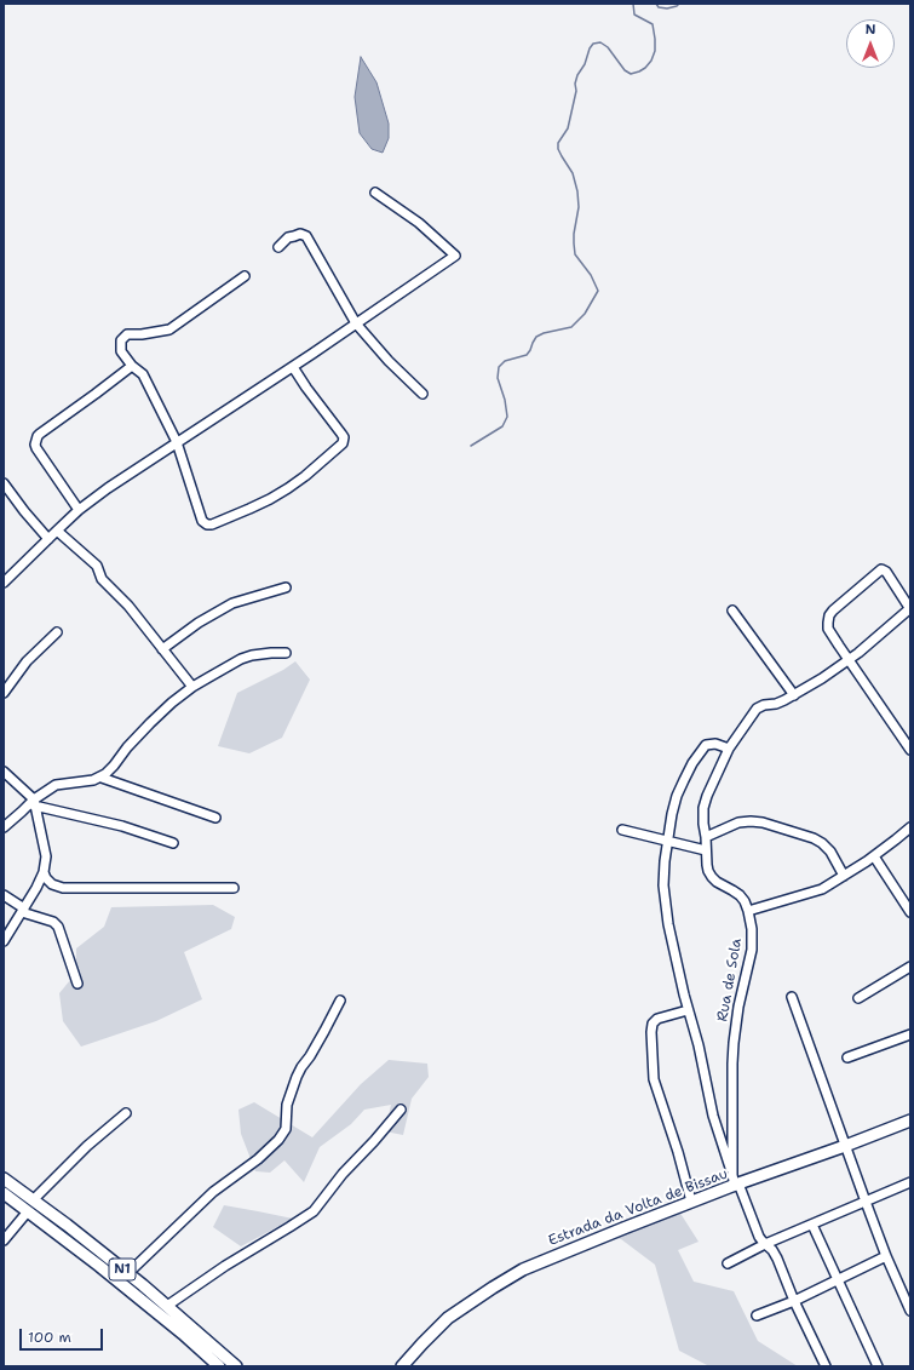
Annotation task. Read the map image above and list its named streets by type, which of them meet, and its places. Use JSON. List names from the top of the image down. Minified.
{"streets":{"main road":["Estrada da Volta de Bissau","N1"],"street":["Rua de Sola"]},"crossings":[["Rua de Sola","Estrada da Volta de Bissau"]],"scale_bar":"100 m","north":"top"}
